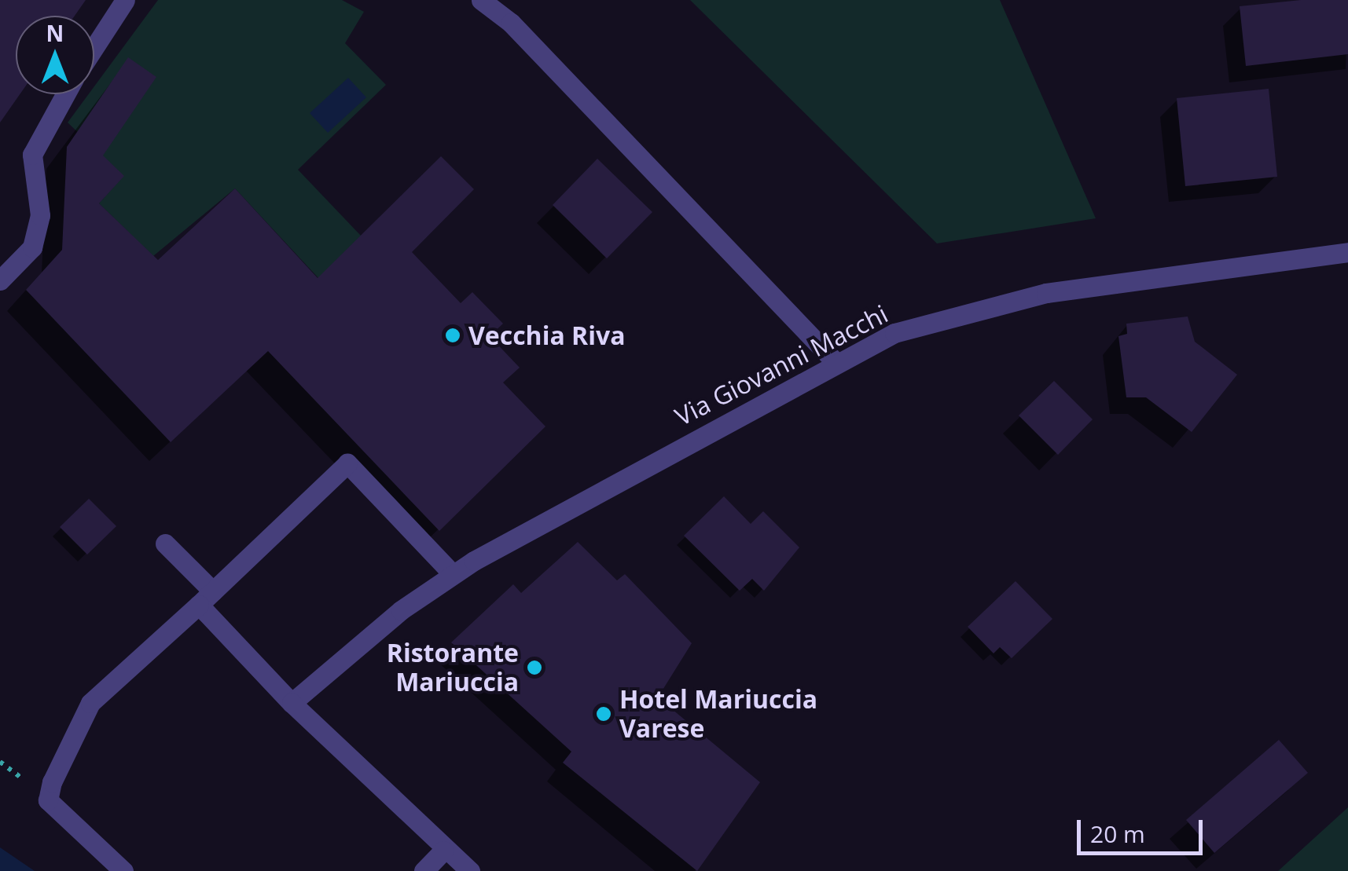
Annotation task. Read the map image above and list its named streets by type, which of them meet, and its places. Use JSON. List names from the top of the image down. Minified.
{"streets":{"street":["Via Giovanni Macchi"]},"places":["Vecchia Riva","Ristorante Mariuccia","Hotel Mariuccia Varese"],"scale_bar":"20 m","north":"top"}
